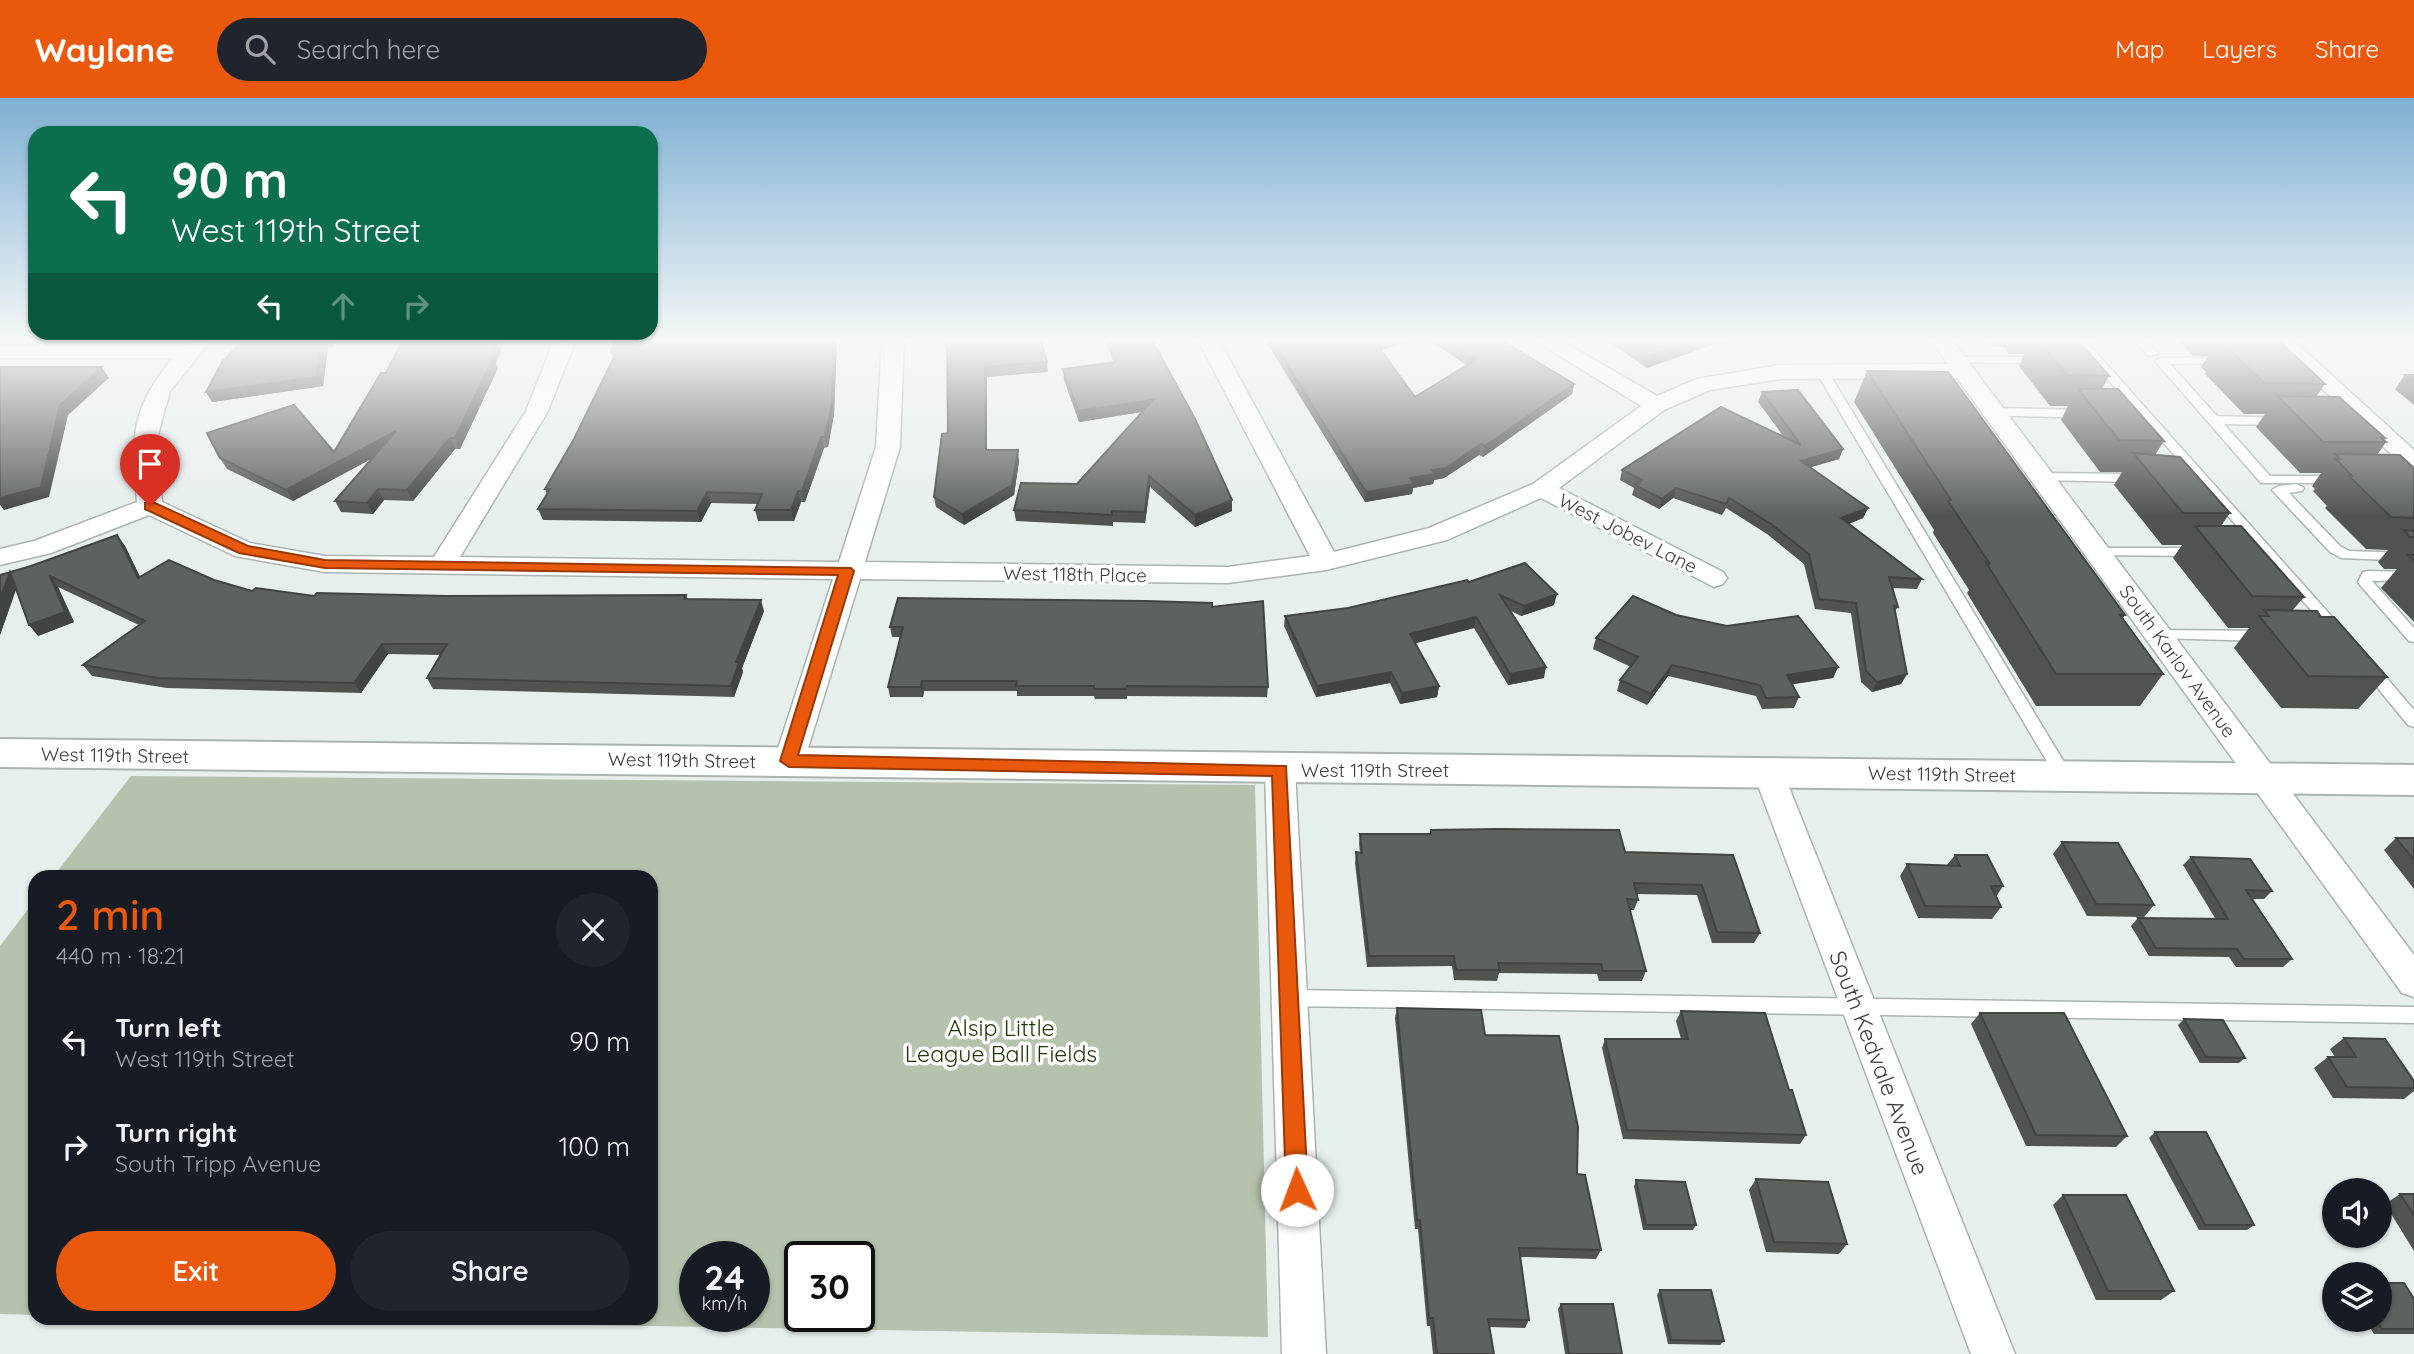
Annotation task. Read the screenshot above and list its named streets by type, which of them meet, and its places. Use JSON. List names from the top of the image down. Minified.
{"streets":{"street":["West Jobev Lane","West 118th Place","South Karlov Avenue","West 119th Street","South Kedvale Avenue"]},"crossings":[["West Jobev Lane","West 118th Place"],["South Karlov Avenue","West 119th Street"],["West 119th Street","South Kedvale Avenue"]],"parks":["Alsip Little League Ball Fields"],"page":{"header":"Waylane","search":"Search here","nav":["Map","Layers","Share"],"turn":["90 m","West 119th Street"],"heading":["2 min","440 m · 18:21"],"list":[{"name":"Turn left","note":"West 119th Street","value":"90 m"},{"name":"Turn right","note":"South Tripp Avenue","value":"100 m"}],"buttons":["Exit","Share"],"speed":"24 km/h","limit":"30"}}
